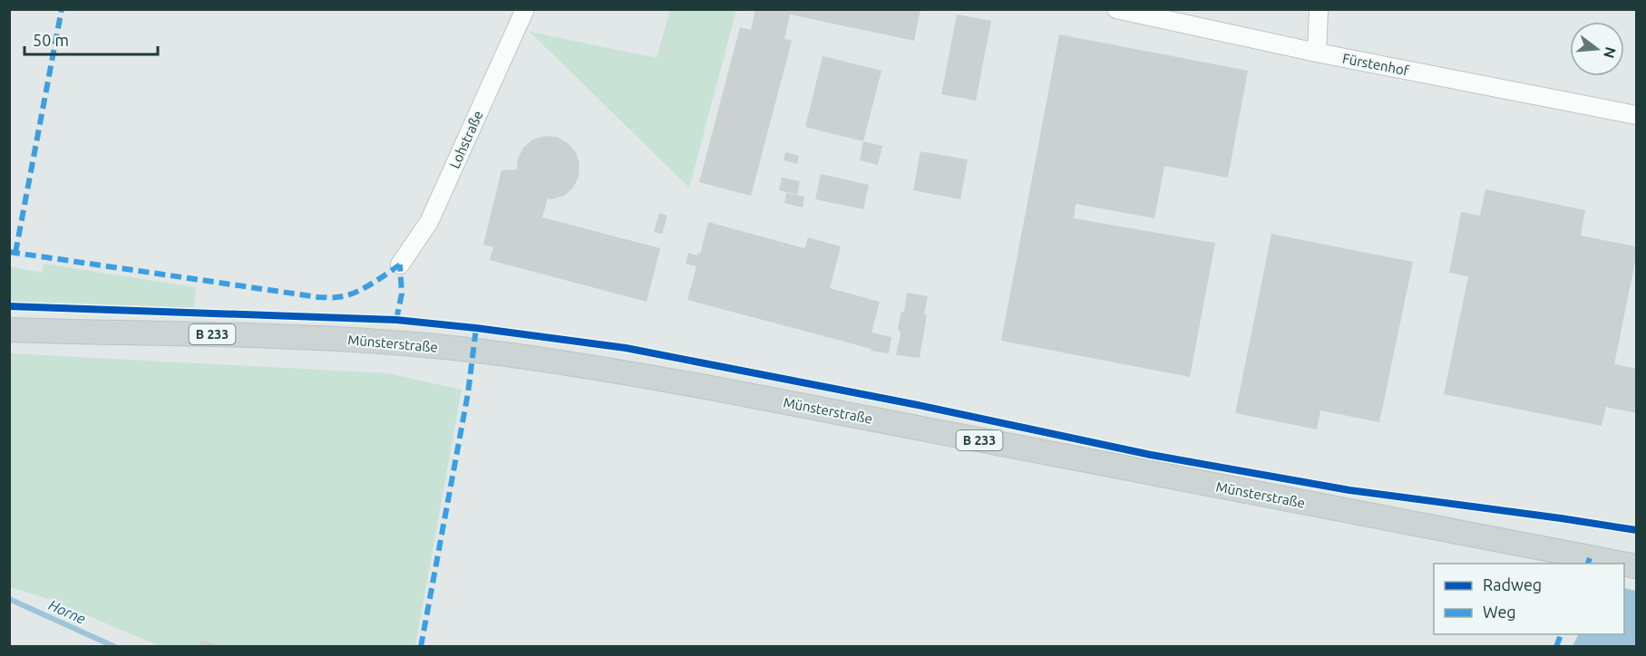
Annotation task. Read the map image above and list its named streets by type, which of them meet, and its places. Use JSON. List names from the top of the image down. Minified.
{"streets":{"main road":["B 233","Münsterstraße"],"street":["Fürstenhof","Lohstraße"]},"water":["Horne"],"legend":["Radweg","Weg"],"scale_bar":"50 m","north":"right"}
